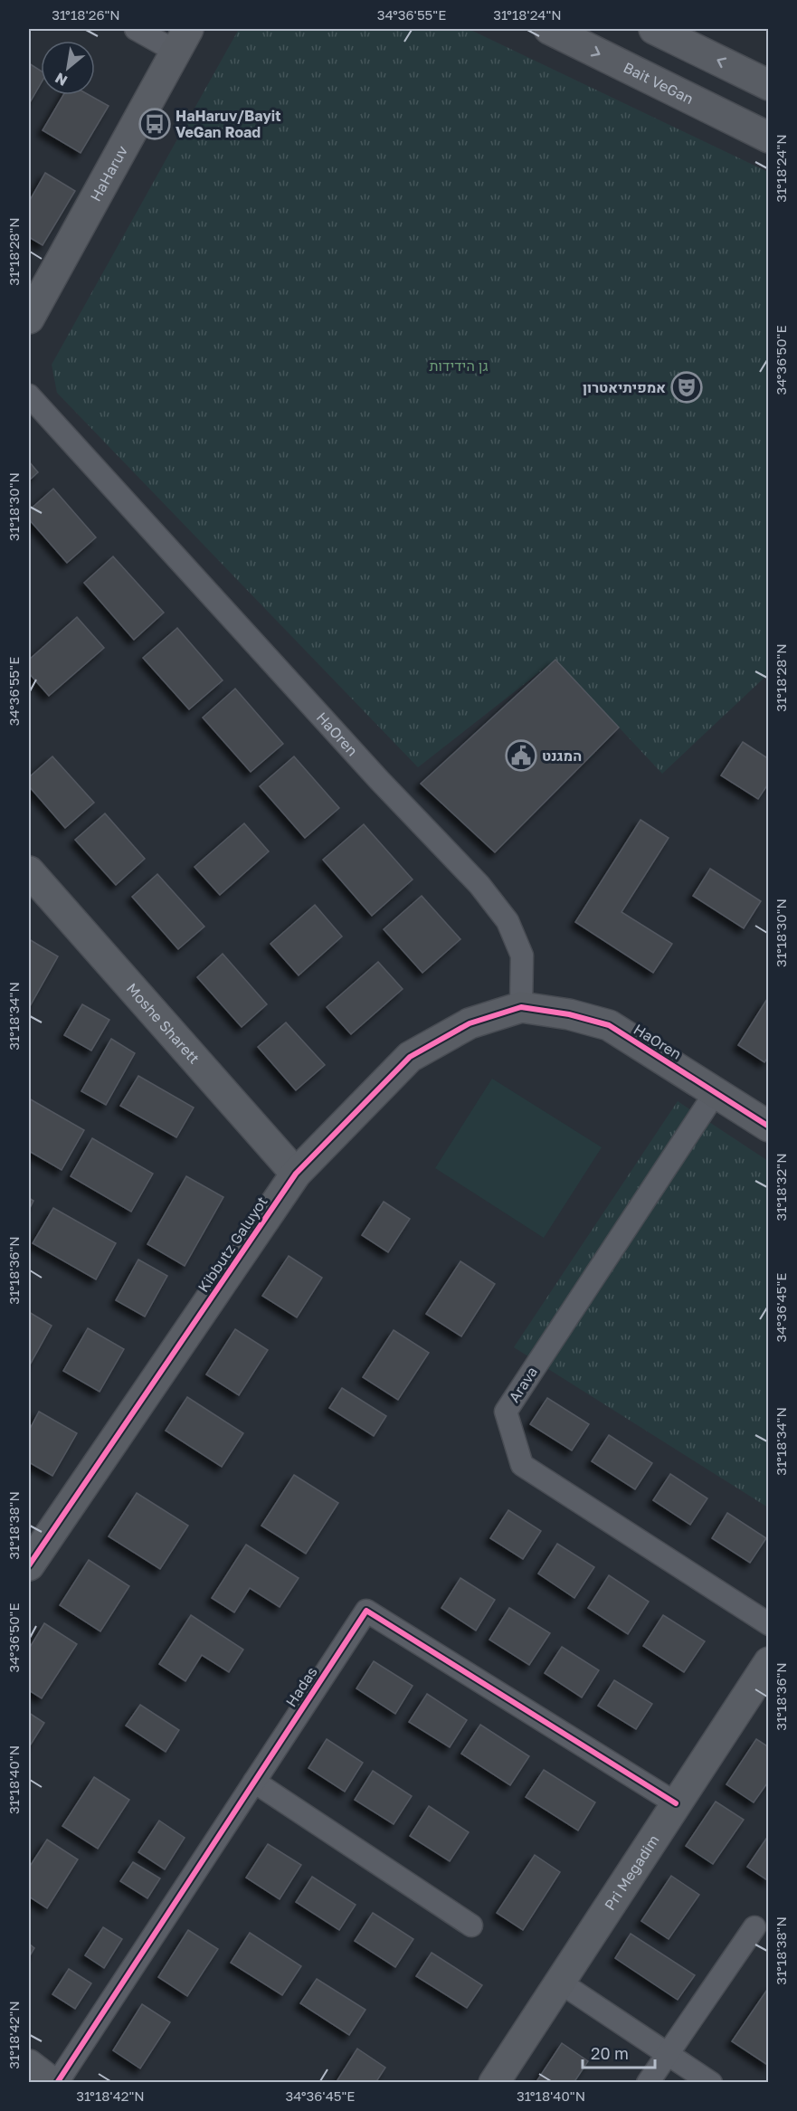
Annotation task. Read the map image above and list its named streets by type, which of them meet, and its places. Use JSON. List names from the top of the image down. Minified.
{"streets":{"street":["Bait VeGan","HaHaruv","HaOren","Moshe Sharett","Kibbutz Galuyot","Arava","Hadas","Pri Megadim"]},"crossings":[["HaOren","Kibbutz Galuyot"],["HaOren","Arava"],["Moshe Sharett","Kibbutz Galuyot"],["Hadas","Pri Megadim"]],"parks":["גן הידידות"],"places":{"bus stop":["HaHaruv/Bayit VeGan Road"],"theatre":["אמפיתיאטרון"],"public building":["המגנט"]},"scale_bar":"20 m","north":"bottom left","coordinates":["31°18'26\"N","34°36'55\"E","31°18'24\"N","31°18'28\"N","34°36'50\"E","31°18'30\"N","31°18'34\"N","31°18'32\"N","31°18'36\"N","34°36'45\"E","31°18'38\"N","31°18'40\"N","31°18'42\"N"]}
